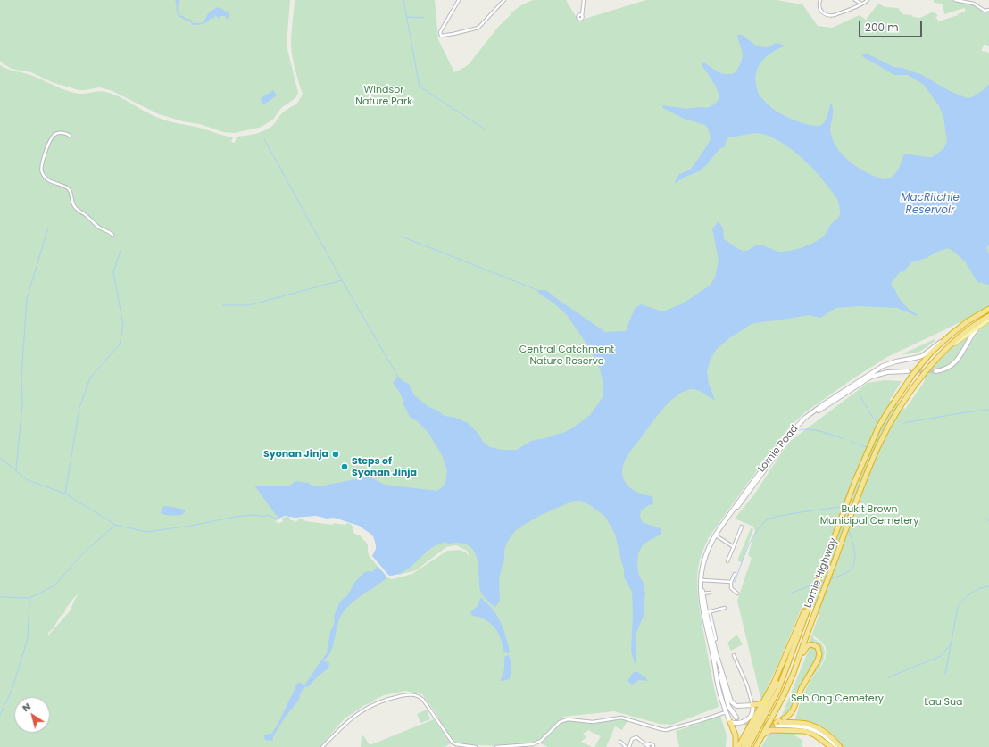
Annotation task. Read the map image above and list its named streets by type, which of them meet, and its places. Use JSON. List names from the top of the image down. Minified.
{"streets":{"highway":["Lornie Highway"],"street":["Lornie Road"]},"crossings":[["Lornie Road","Lornie Highway"]],"water":["MacRitchie Reservoir"],"parks":["Windsor Nature Park","Central Catchment Nature Reserve","Bukit Brown Municipal Cemetery","Seh Ong Cemetery","Lau Sua"],"places":["Syonan Jinja","Steps of Syonan Jinja"],"scale_bar":"200 m","north":"top left"}
